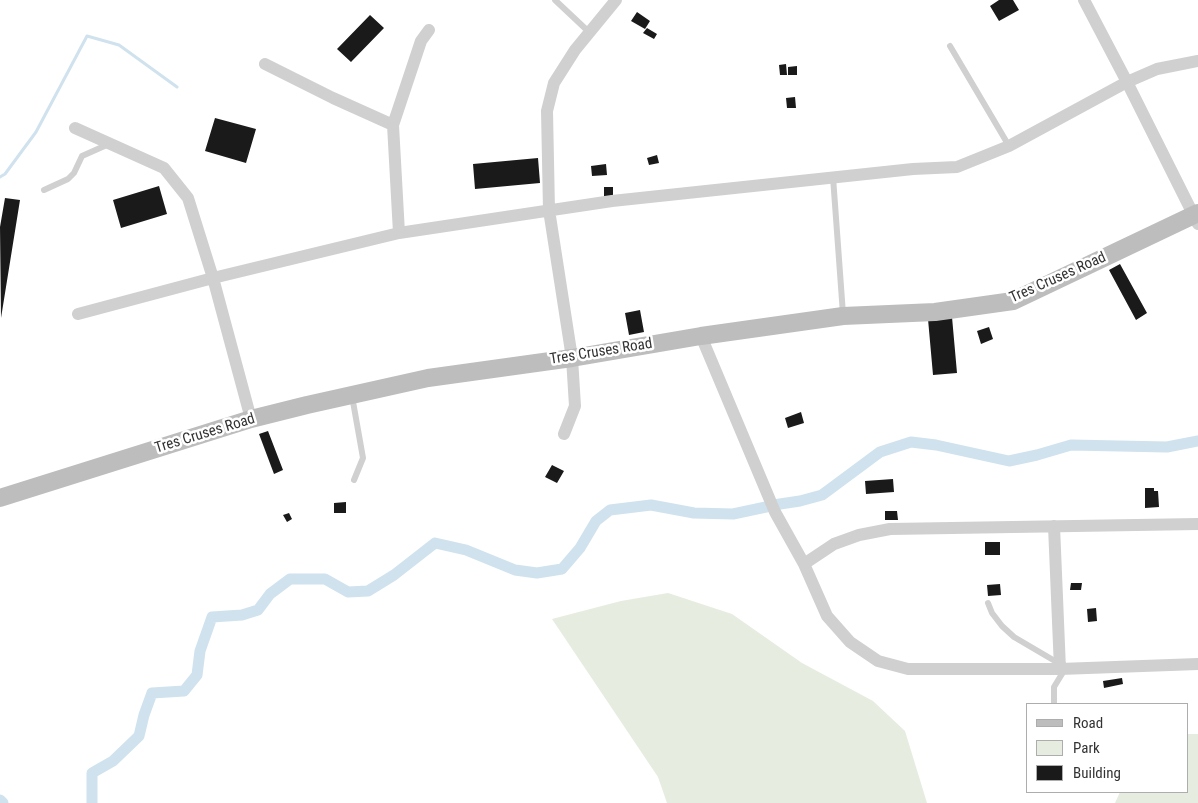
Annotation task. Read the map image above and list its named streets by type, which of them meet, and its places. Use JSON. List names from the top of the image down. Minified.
{"streets":{"main road":["Tres Cruses Road"]},"legend":["Road","Park","Building"]}
